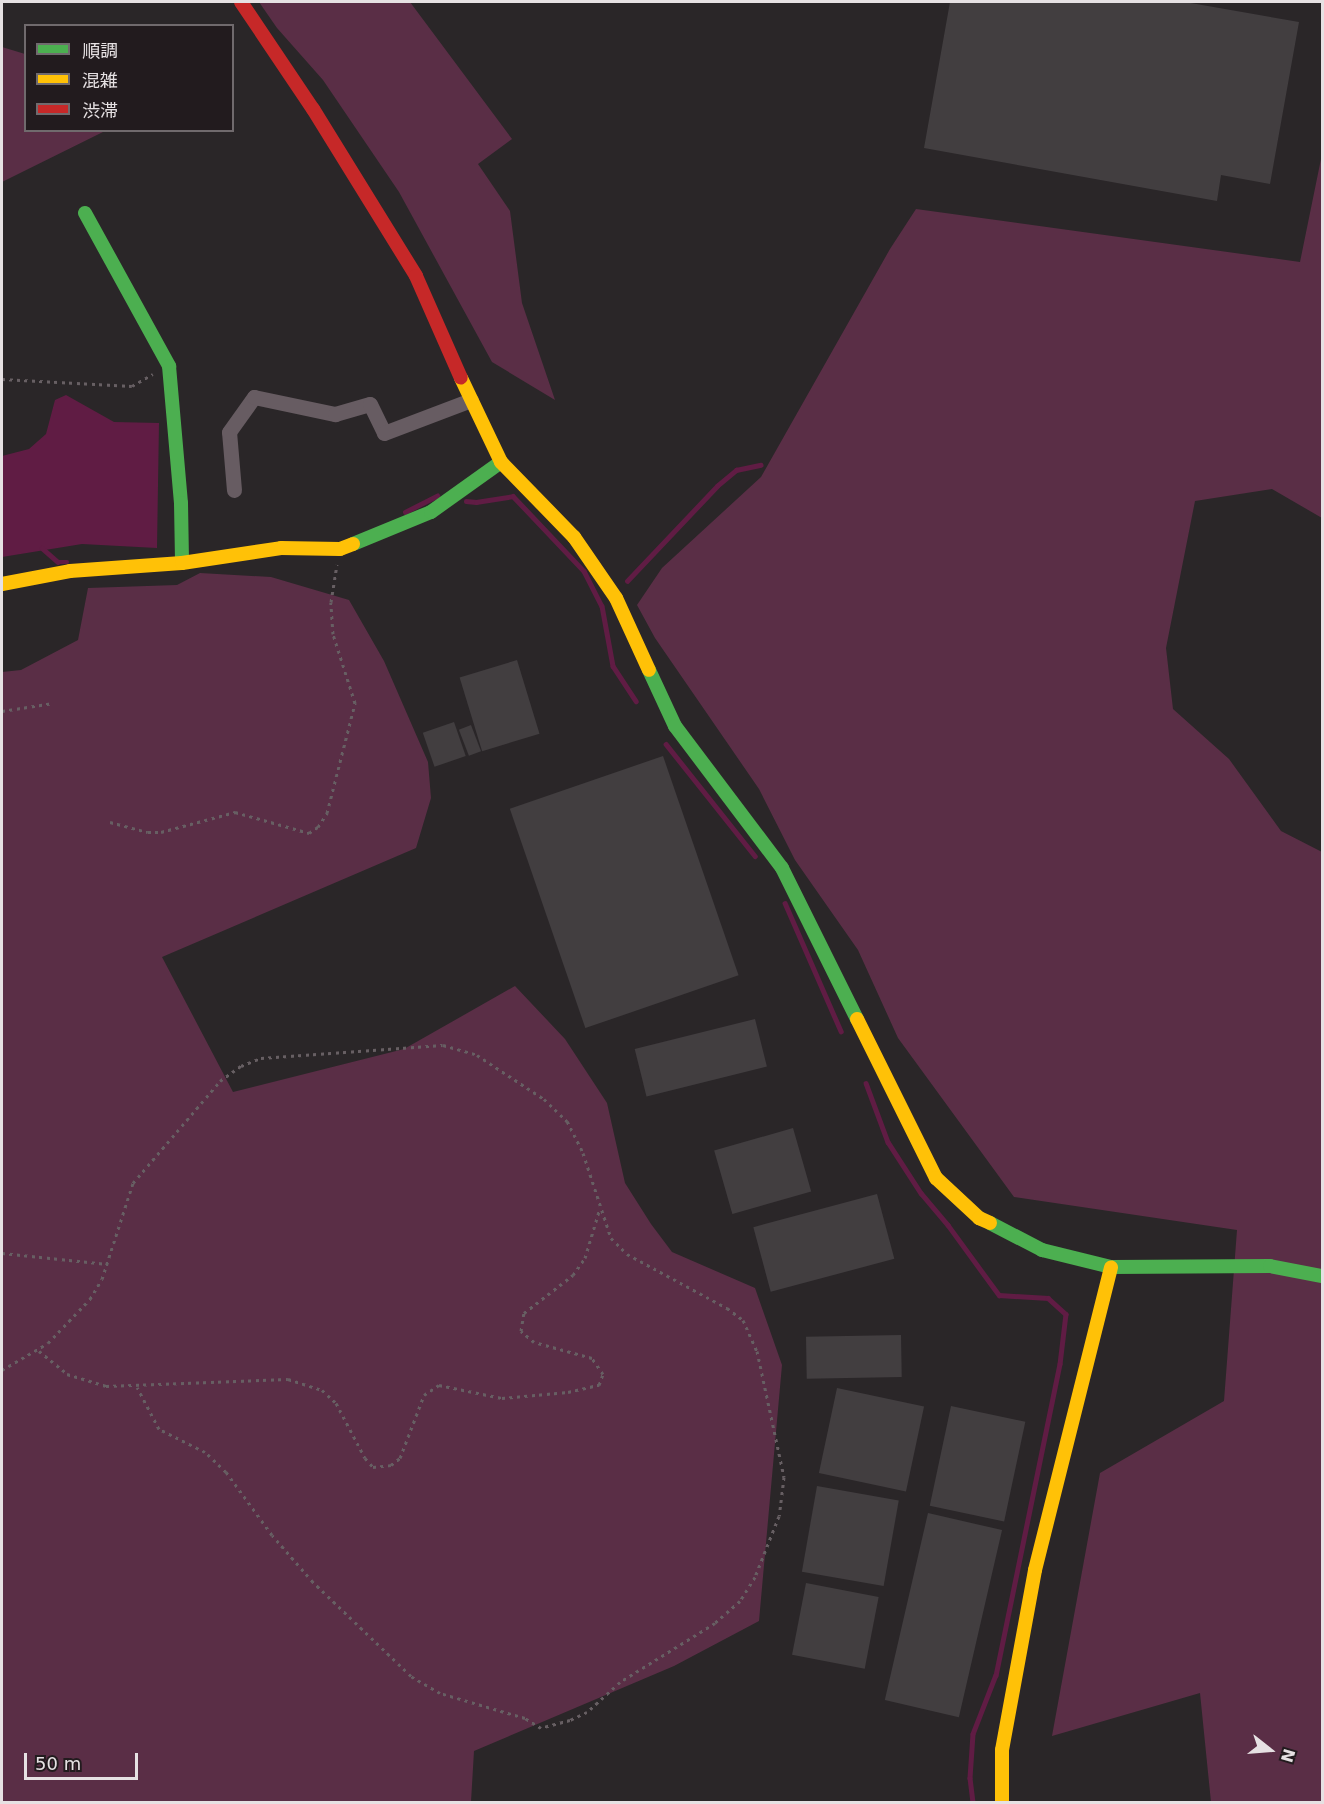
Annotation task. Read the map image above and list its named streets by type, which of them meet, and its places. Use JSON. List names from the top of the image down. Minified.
{"legend":["順調","混雑","渋滞"],"scale_bar":"50 m","north":"right"}
